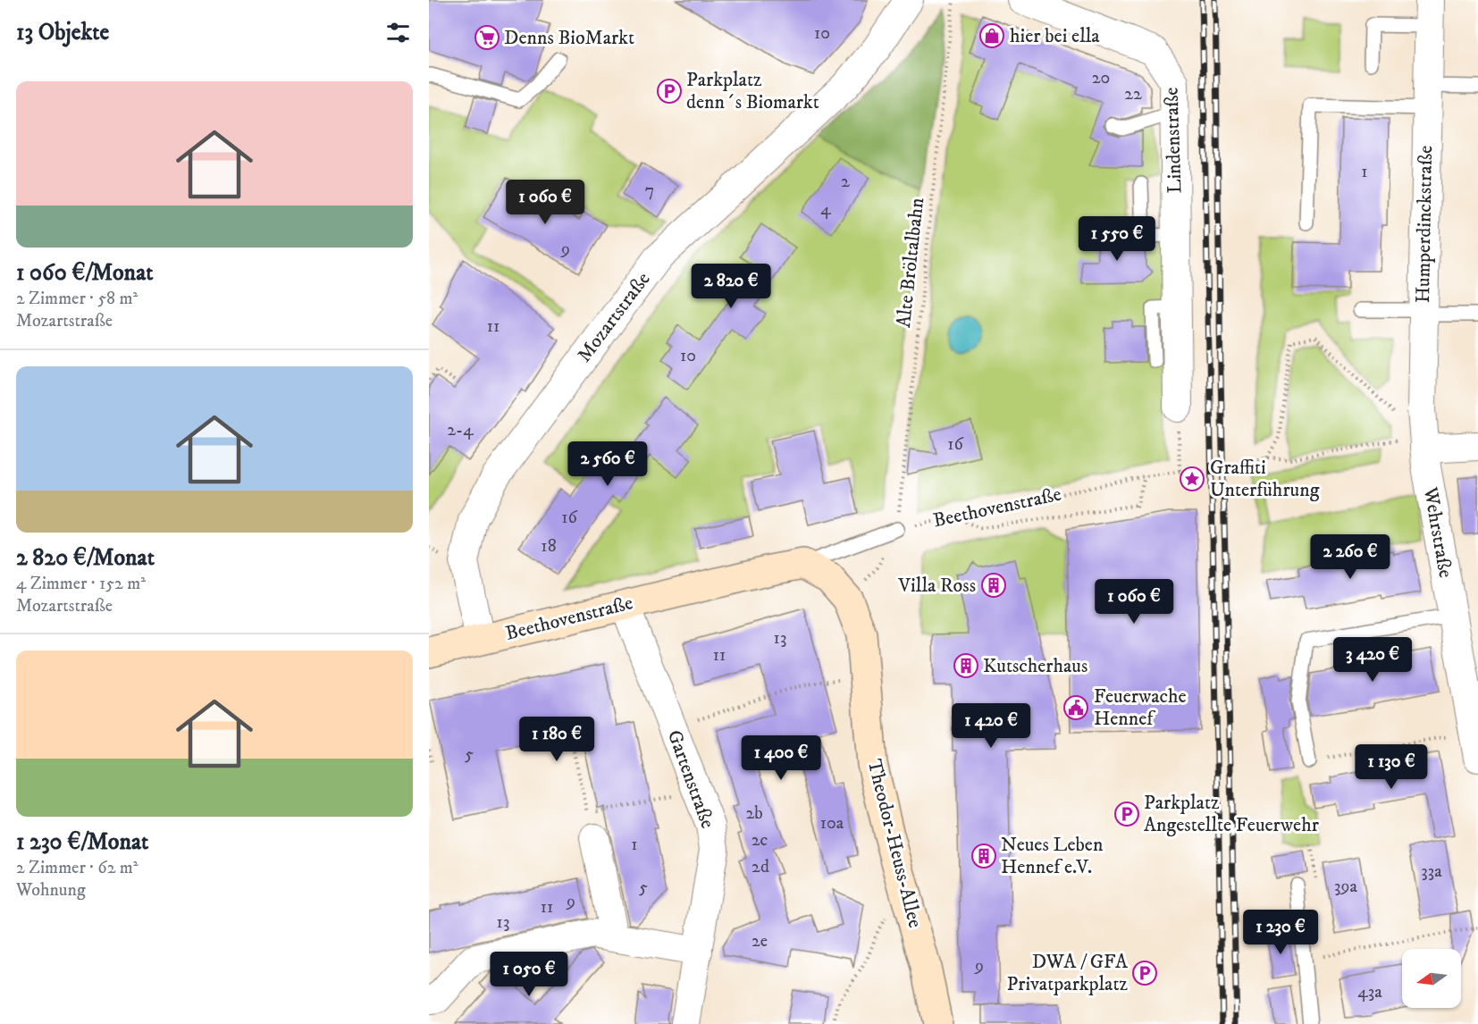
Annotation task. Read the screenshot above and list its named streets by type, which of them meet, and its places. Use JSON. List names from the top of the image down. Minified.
{"streets":{"street":["Lindenstraße","Humperdinckstraße","Mozartstraße","Beethovenstraße","Wehrstraße","Gartenstraße","Theodor-Heuss-Allee"],"path":["Alte Bröltalbahn"]},"crossings":[["Humperdinckstraße","Wehrstraße"],["Alte Bröltalbahn","Beethovenstraße"],["Mozartstraße","Beethovenstraße"],["Beethovenstraße","Gartenstraße"]],"places":{"shop":["hier bei ella"],"supermarket":["Denns BioMarkt"],"parking":["Parkplatz denn´s Biomarkt","Parkplatz Angestellte Feuerwehr","DWA / GFA Privatparkplatz"],"place":["Graffiti Unterführung"],"building":["Villa Ross","Kutscherhaus","Neues Leben Hennef e.V."],"public building":["Feuerwache Hennef"]},"house_numbers":["10","20","22","1","2","7","4","9","11","10","2-4","16","16","18","13","11","5","2b","10a","2c","1","2d","33a","39a","5","9","11","13","2e","9","43a"],"north":"left","page":{"heading":"13 Objekte","list":[{"name":"1 060 €/Monat","note":"2 Zimmer · 58 m² · Mozartstraße"},{"name":"2 820 €/Monat","note":"4 Zimmer · 152 m² · Mozartstraße"},{"name":"1 230 €/Monat","note":"2 Zimmer · 62 m² · Wohnung"}],"price":["1 060 €","1 550 €","2 820 €","2 560 €","2 260 €","1 060 €","3 420 €","1 420 €","1 180 €","1 400 €","1 130 €","1 230 €","1 050 €"]}}
